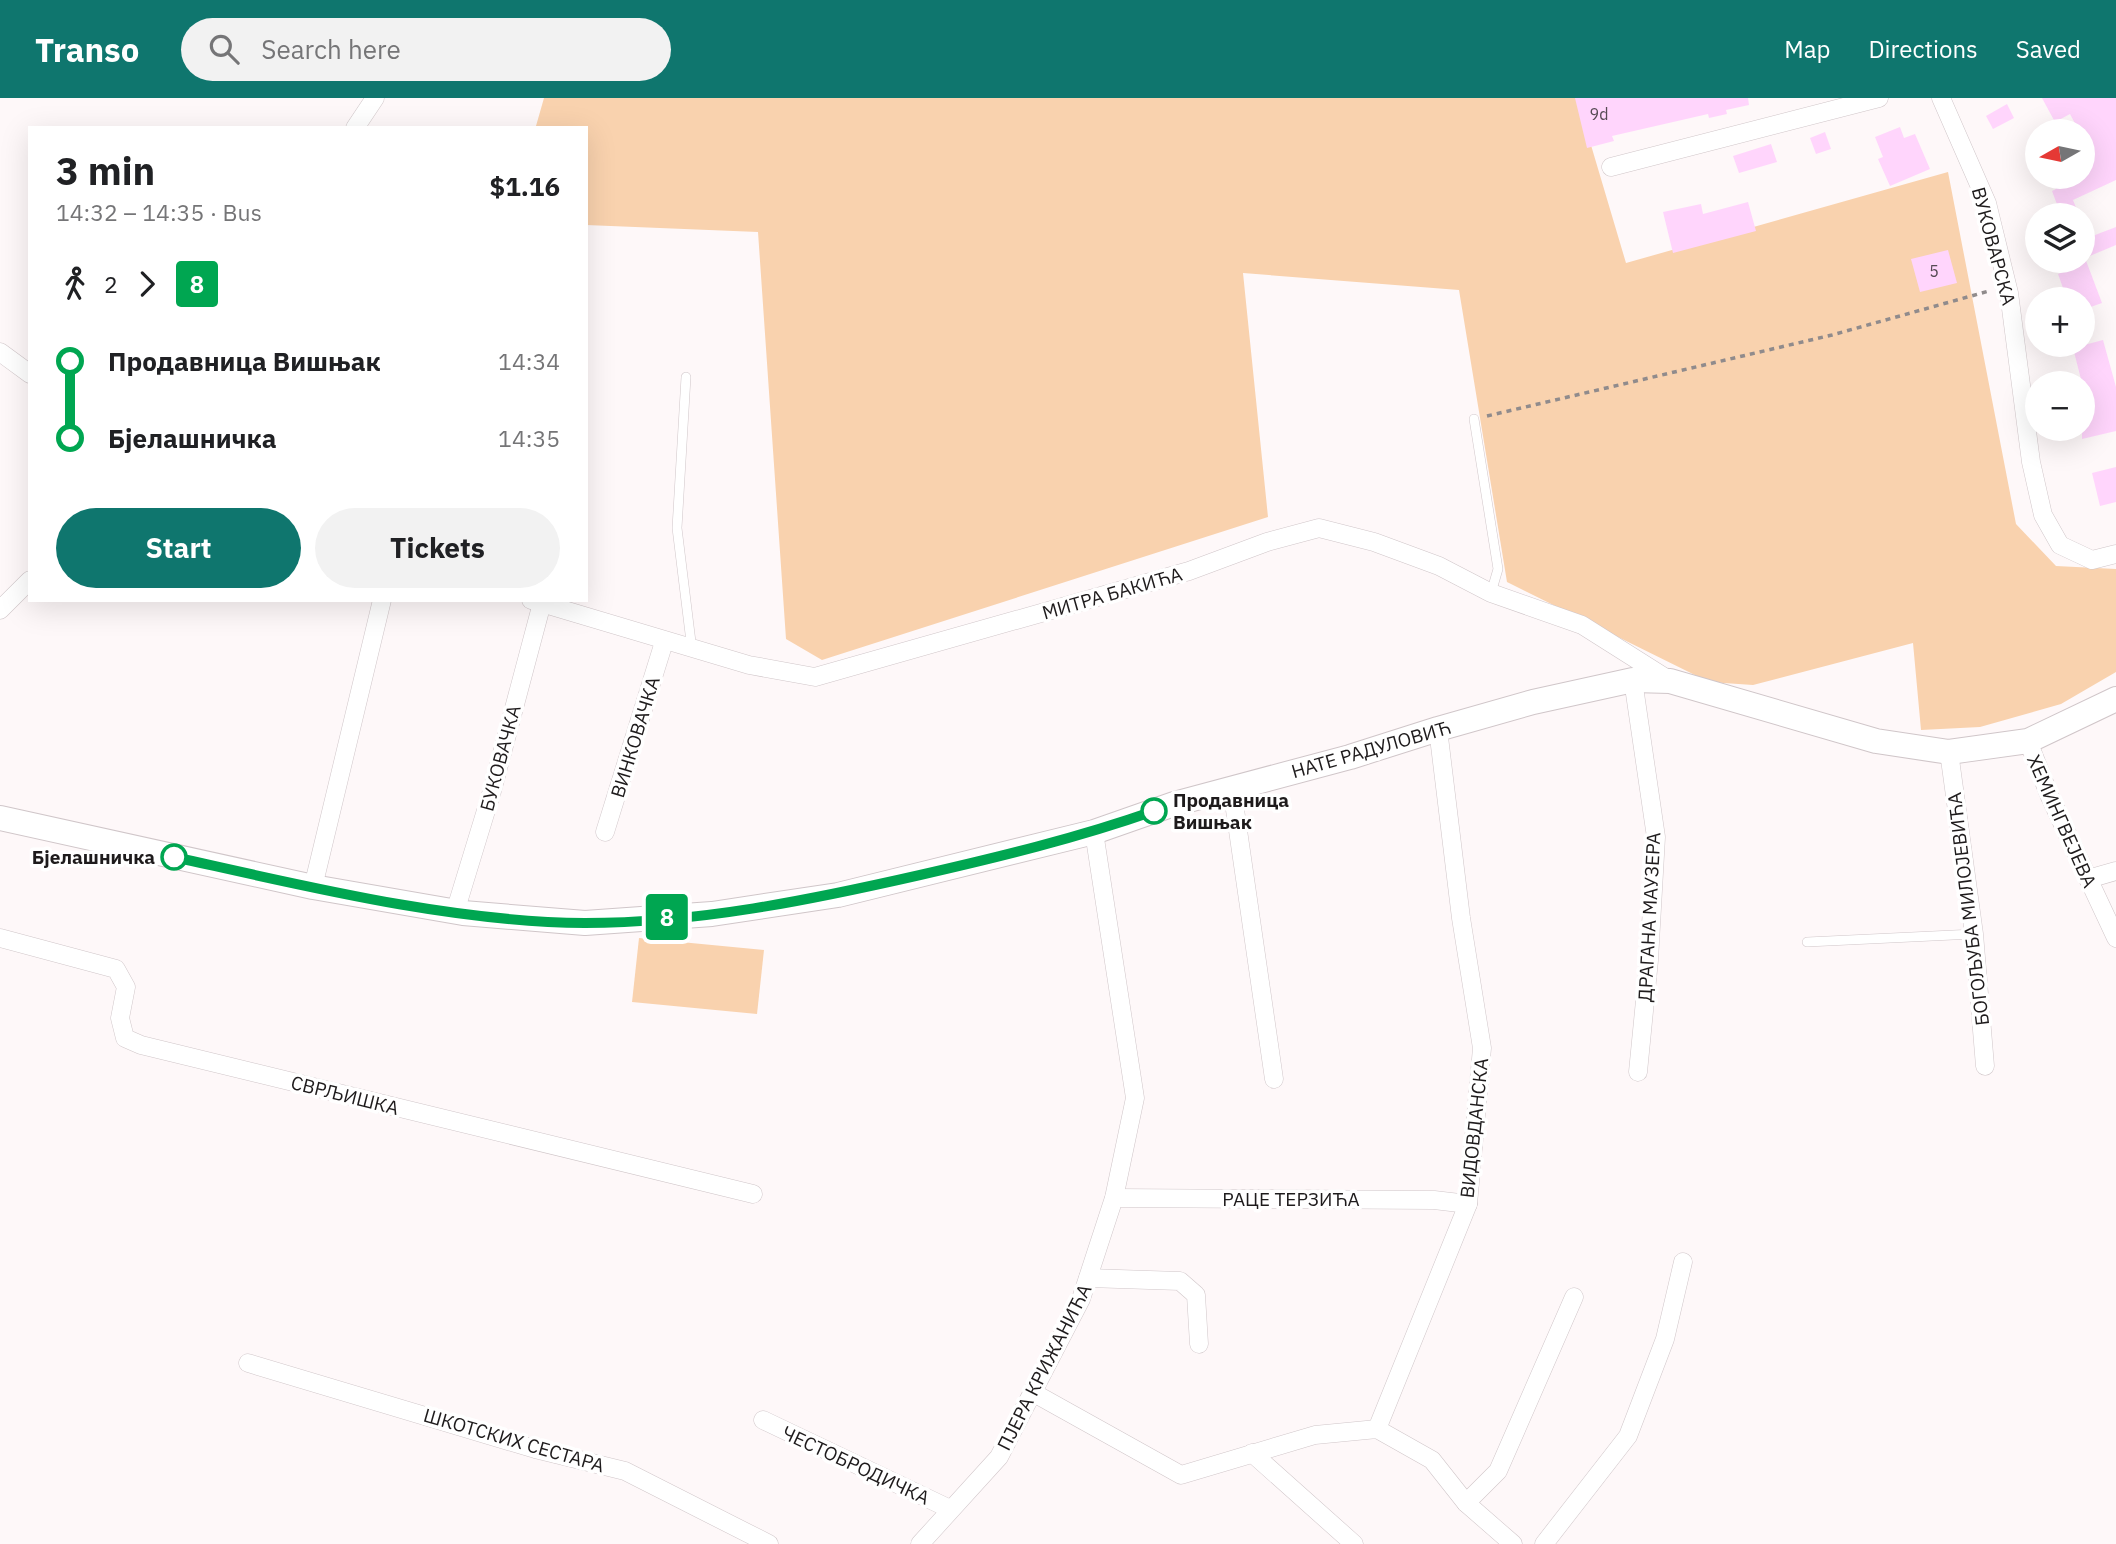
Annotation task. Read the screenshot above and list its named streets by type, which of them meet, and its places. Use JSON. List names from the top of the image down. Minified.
{"streets":{"street":["ВУКОВАРСКА","МИТРА БАКИЋА","ВИНКОВАЧКА","НАТЕ РАДУЛОВИЋ","БУКОВАЧКА","ХЕМИНГВЕЈЕВА","БОГОЉУБА МИЛОЈЕВИЋА","ДРАГАНА МАУЗЕРА","СВРЉИШКА","ВИДОВДАНСКА","РАЦЕ ТЕРЗИЋА","ПЈЕРА КРИЖАНИЋА","ШКОТСКИХ СЕСТАРА","ЧЕСТОБРОДИЧКА"]},"crossings":[["МИТРА БАКИЋА","ВИНКОВАЧКА"],["МИТРА БАКИЋА","НАТЕ РАДУЛОВИЋ"],["МИТРА БАКИЋА","БУКОВАЧКА"],["НАТЕ РАДУЛОВИЋ","БУКОВАЧКА"],["НАТЕ РАДУЛОВИЋ","ХЕМИНГВЕЈЕВА"],["НАТЕ РАДУЛОВИЋ","БОГОЉУБА МИЛОЈЕВИЋА"],["НАТЕ РАДУЛОВИЋ","ДРАГАНА МАУЗЕРА"],["НАТЕ РАДУЛОВИЋ","ВИДОВДАНСКА"],["НАТЕ РАДУЛОВИЋ","ПЈЕРА КРИЖАНИЋА"],["ВИДОВДАНСКА","РАЦЕ ТЕРЗИЋА"],["РАЦЕ ТЕРЗИЋА","ПЈЕРА КРИЖАНИЋА"],["ПЈЕРА КРИЖАНИЋА","ЧЕСТОБРОДИЧКА"]],"places":["Продавница Вишњак","Бјелашничка"],"lines":["bus line 8"],"house_numbers":["9d","5"],"north":"left","page":{"header":"Transo","search":"Search here","nav":["Map","Directions","Saved"],"on_map":"8","map_buttons":["+","−"],"heading":["3 min","14:32 – 14:35 · Bus","$1.16"],"legs":["2","8"],"list":[{"name":"Продавница Вишњак","value":"14:34"},{"name":"Бјелашничка","value":"14:35"}],"buttons":["Start","Tickets"]}}
